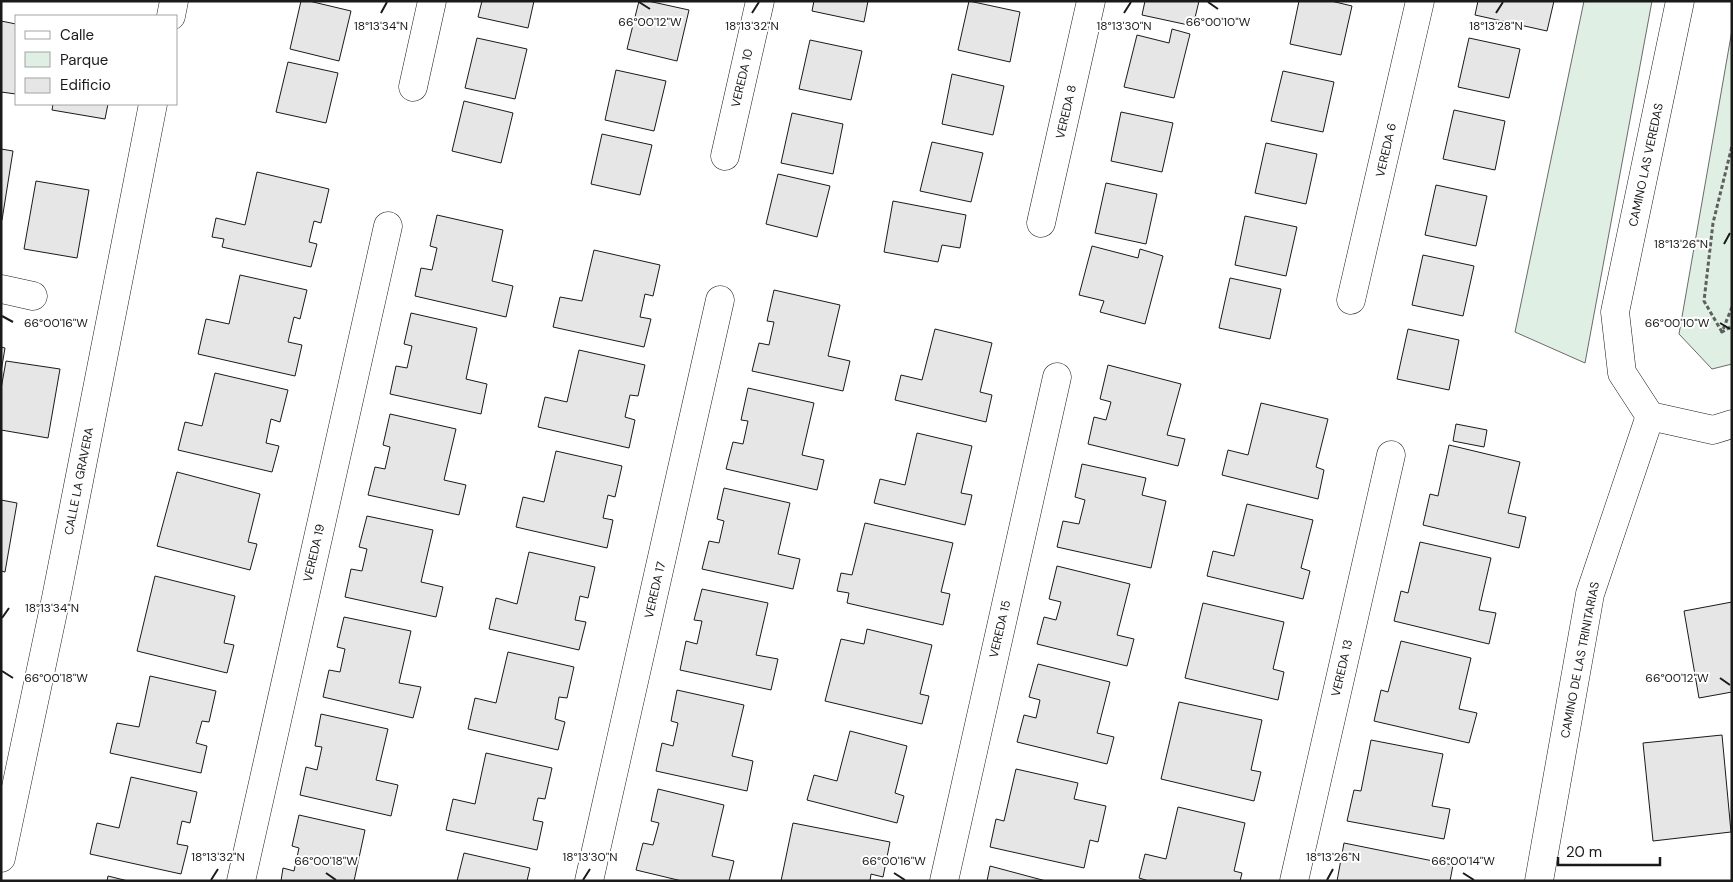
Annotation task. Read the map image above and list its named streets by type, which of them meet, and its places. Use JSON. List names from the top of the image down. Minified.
{"streets":{"street":["VEREDA 10","VEREDA 8","VEREDA 6","CAMINO LAS VEREDAS","CALLE LA GRAVERA","VEREDA 19","VEREDA 17","VEREDA 15","CAMINO DE LAS TRINITARIAS","VEREDA 13"]},"crossings":[["CAMINO LAS VEREDAS","CAMINO DE LAS TRINITARIAS"]],"legend":["Calle","Parque","Edificio"],"scale_bar":"20 m","coordinates":["66°00'12\"W","66°00'10\"W","18°13'34\"N","18°13'32\"N","18°13'30\"N","18°13'28\"N","18°13'26\"N","66°00'16\"W","66°00'18\"W","66°00'14\"W"]}
